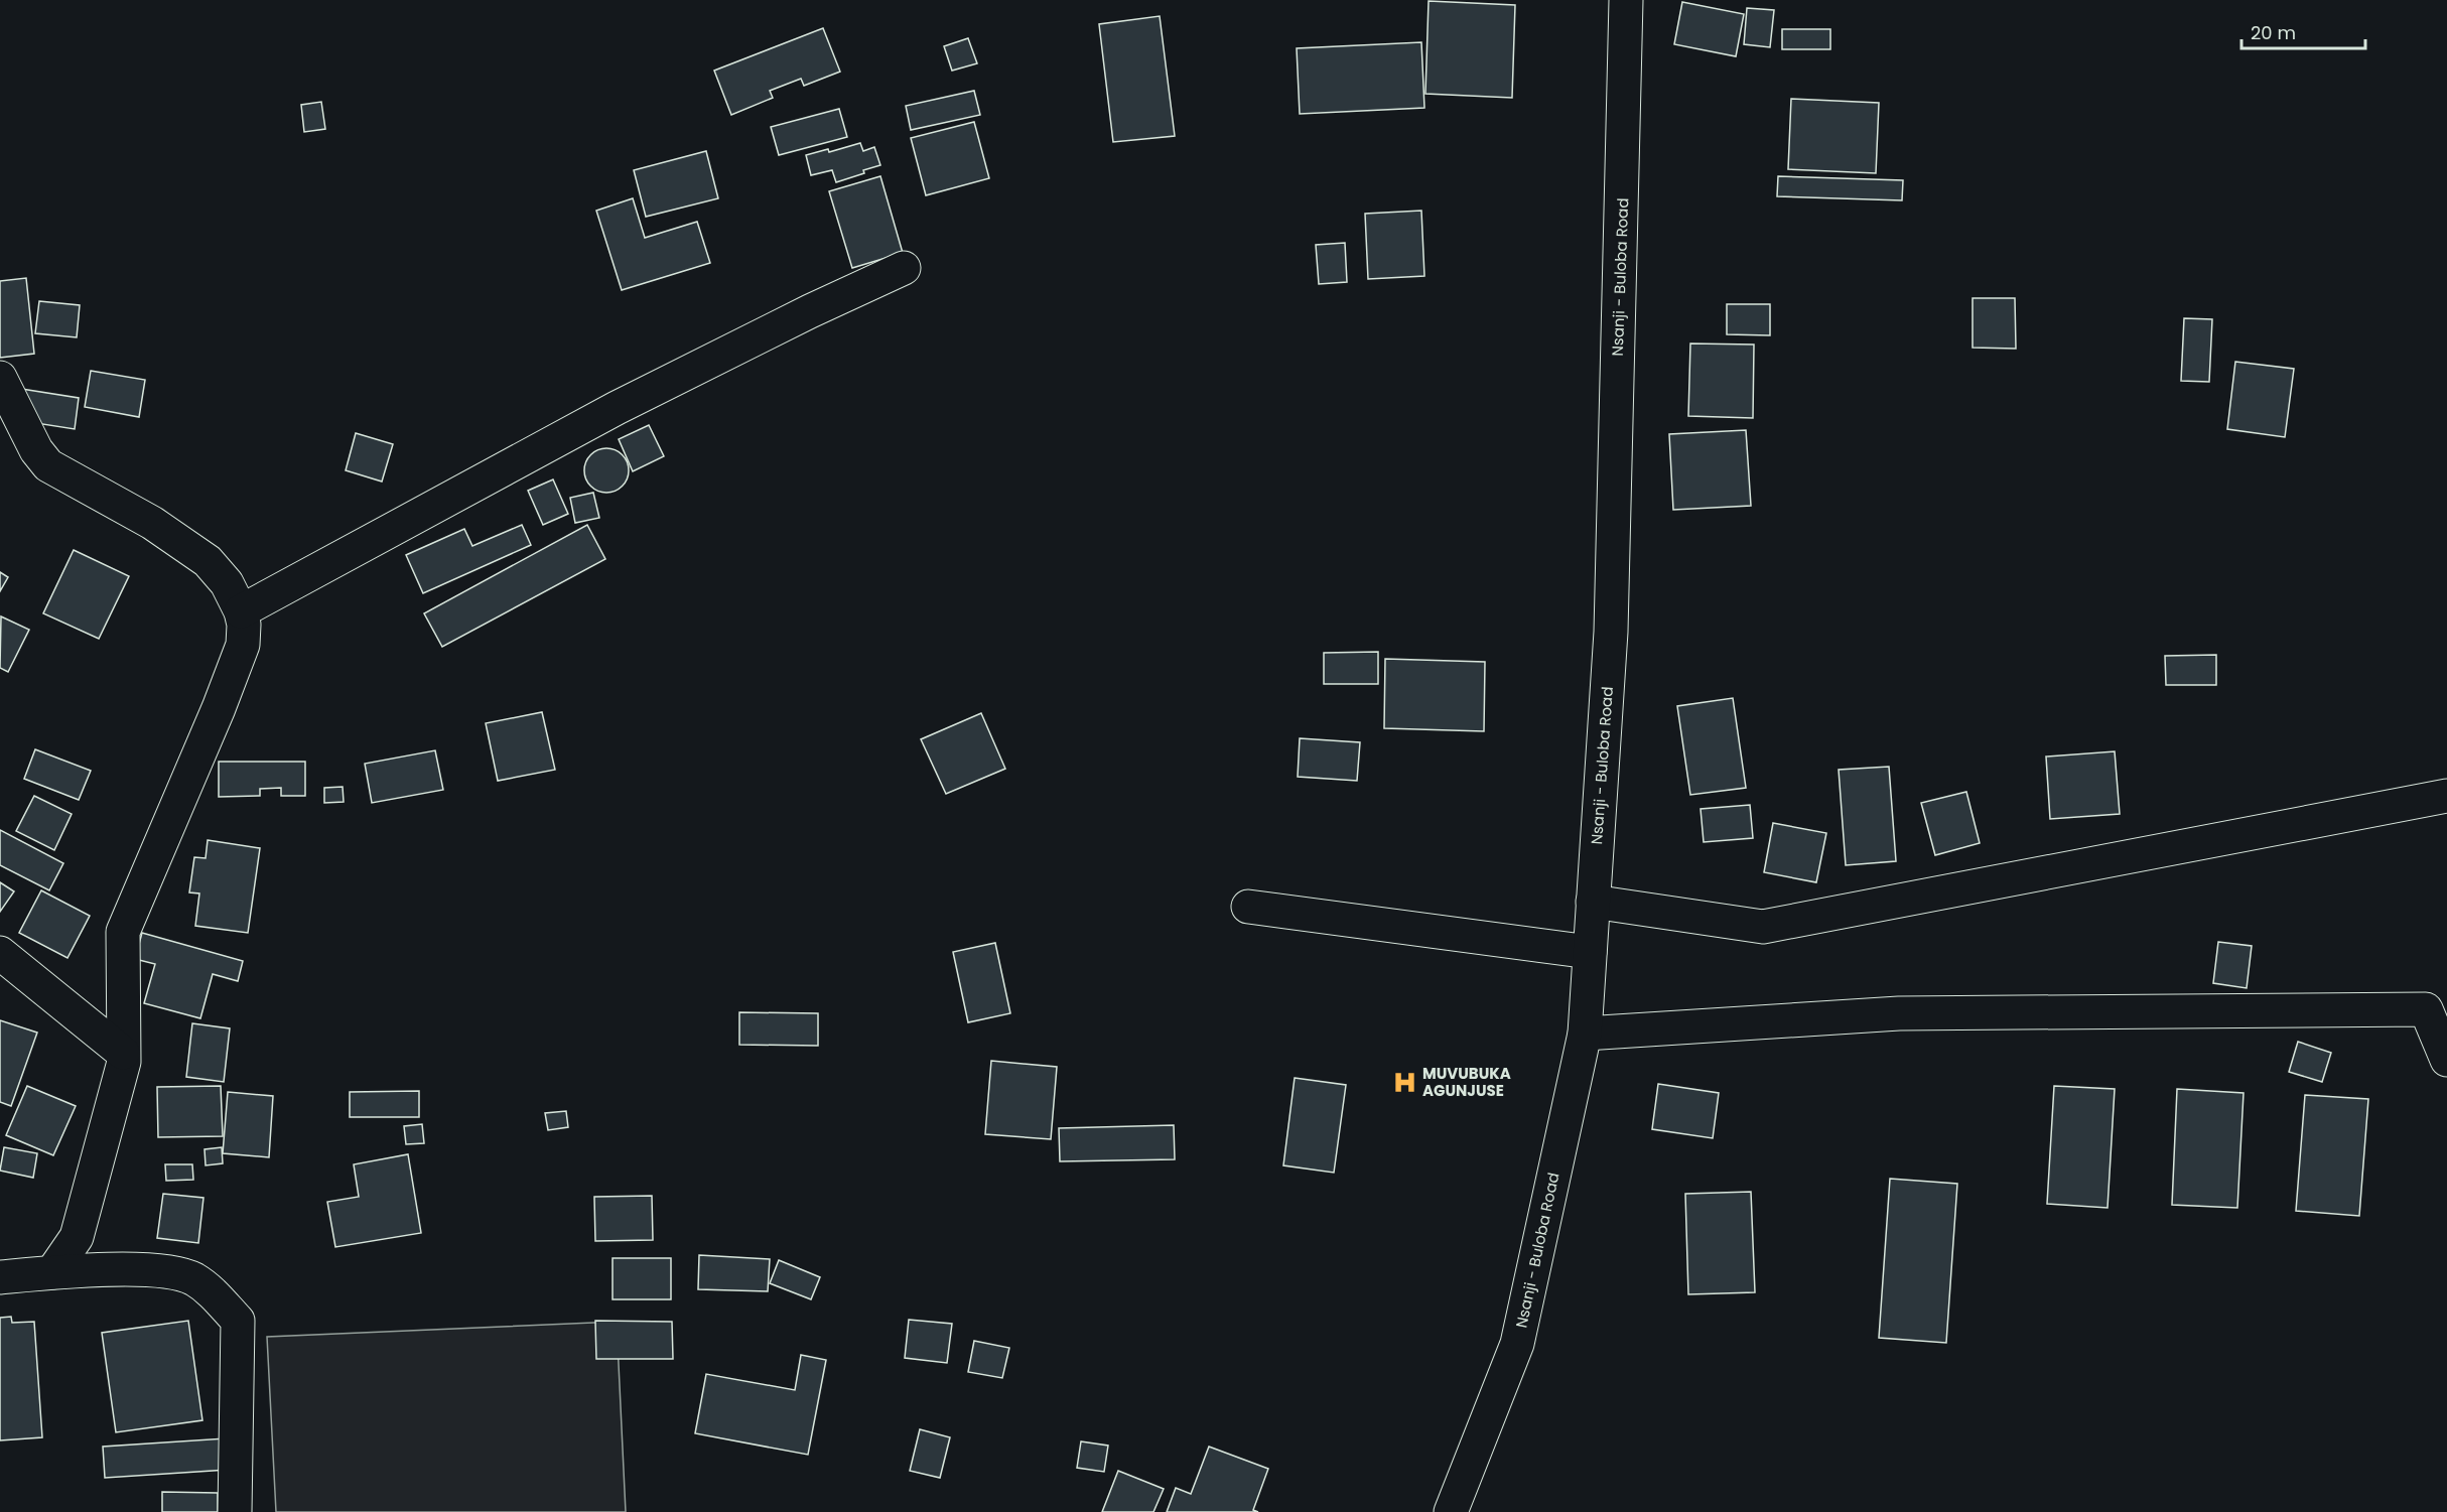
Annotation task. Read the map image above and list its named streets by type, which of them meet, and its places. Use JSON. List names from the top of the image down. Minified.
{"streets":{"street":["Nsanji - Buloba Road"]},"places":{"hospital":["MUVUBUKA AGUNJUSE"]},"scale_bar":"20 m"}
